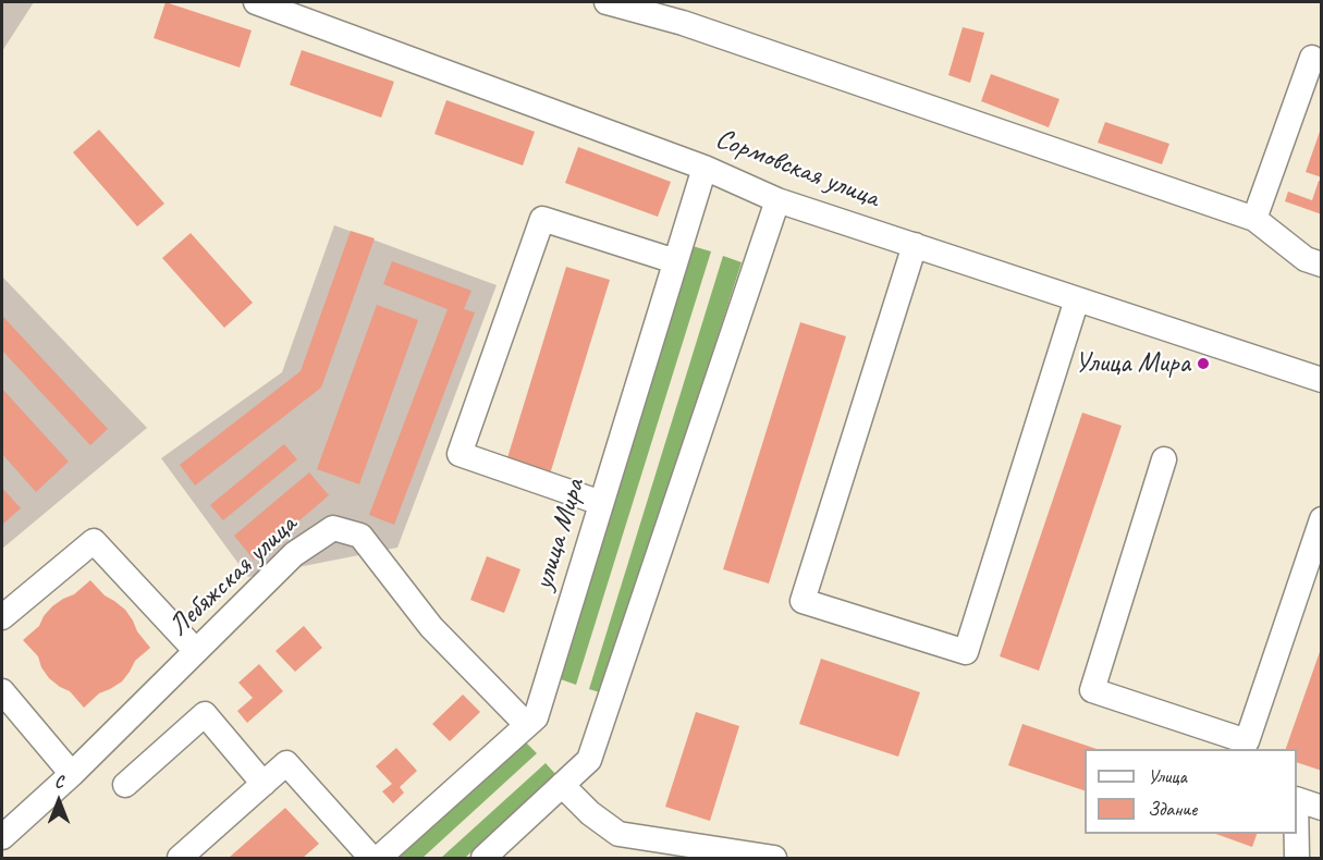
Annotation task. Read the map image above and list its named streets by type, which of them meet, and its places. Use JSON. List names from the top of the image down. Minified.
{"streets":{"street":["Сормовская улица","улица Мира","Лебяжская улица"]},"crossings":[["Сормовская улица","улица Мира"],["улица Мира","Лебяжская улица"]],"places":["Улица Мира"],"legend":["Улица","Здание"],"north":"top"}
